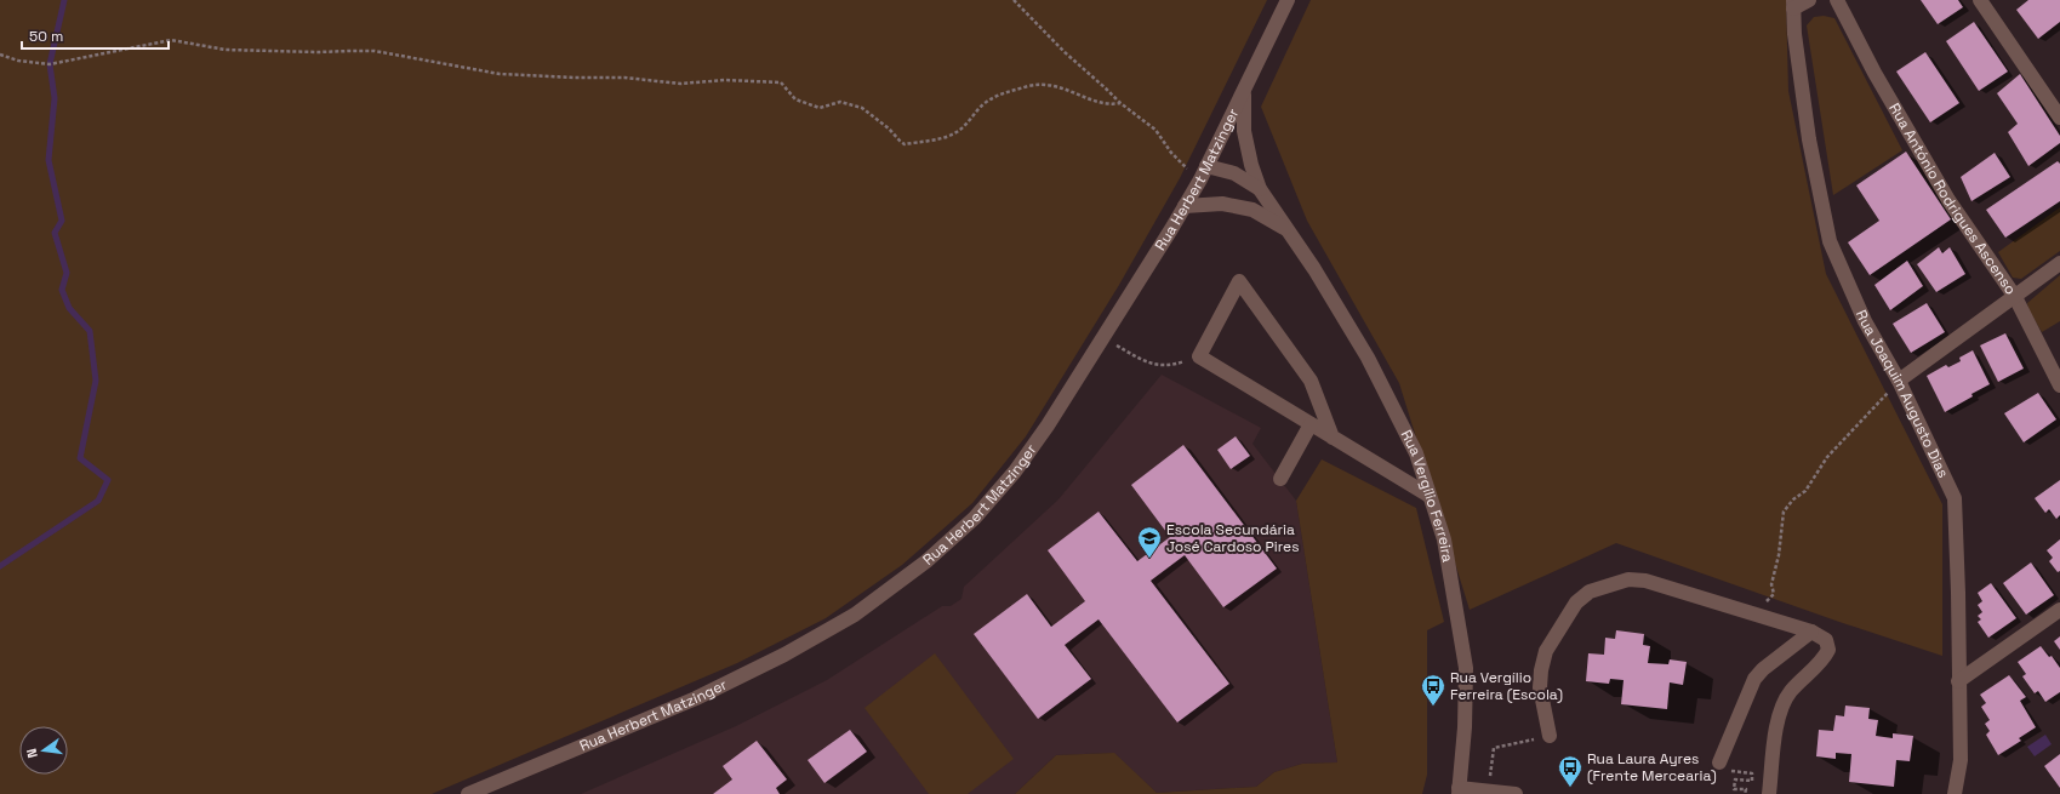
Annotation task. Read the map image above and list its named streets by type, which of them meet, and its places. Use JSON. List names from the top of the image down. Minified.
{"streets":{"street":["Rua Herbert Matzinger","Rua António Rodrigues Ascenso","Rua Joaquim Augusto Dias","Rua Vergílio Ferreira"]},"crossings":[["Rua Herbert Matzinger","Rua Vergílio Ferreira"]],"places":{"school or university":["Escola Secundária José Cardoso Pires"],"bus stop":["Rua Vergílio Ferreira (Escola)","Rua Laura Ayres (Frente Mercearia)"]},"scale_bar":"50 m","north":"left"}
